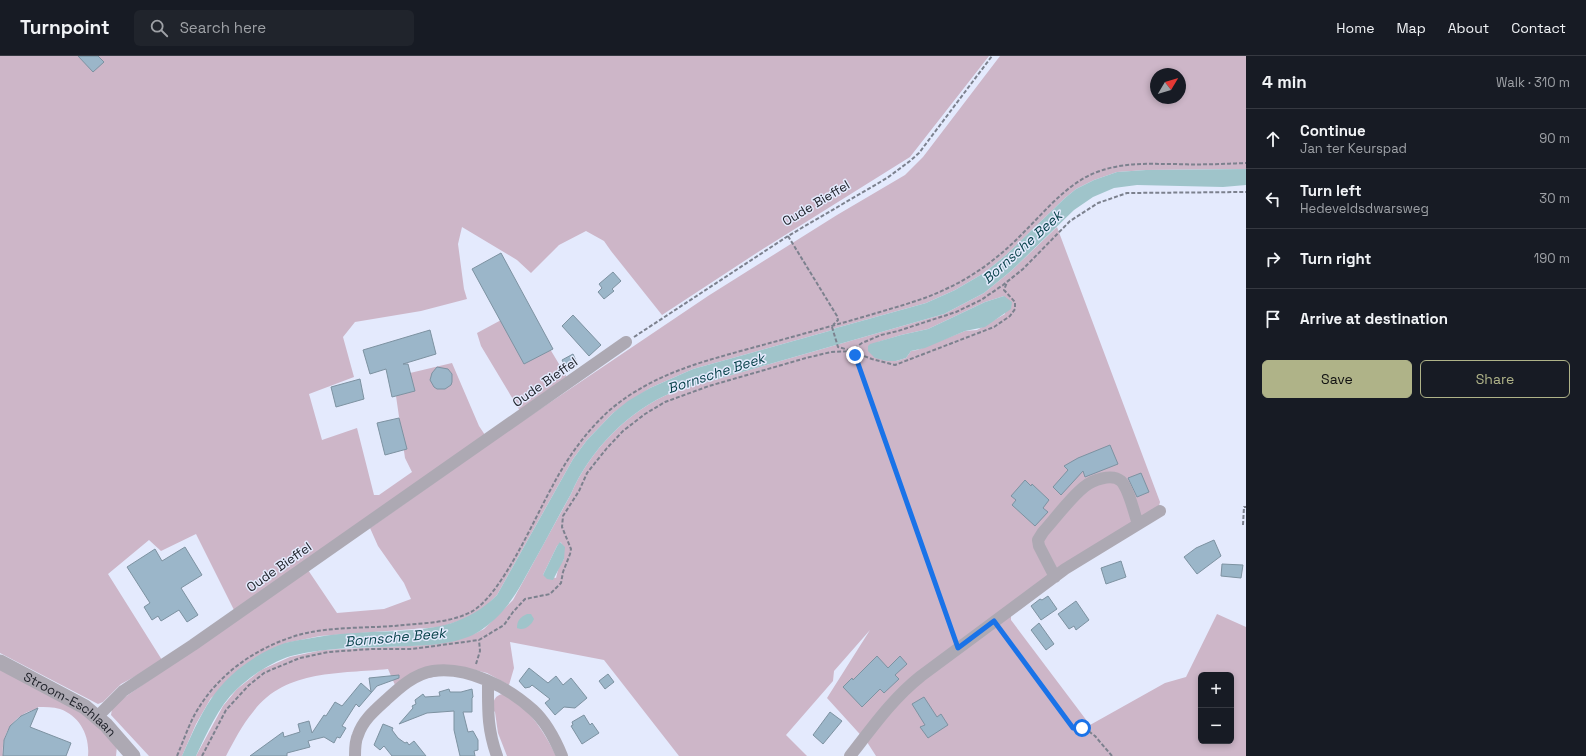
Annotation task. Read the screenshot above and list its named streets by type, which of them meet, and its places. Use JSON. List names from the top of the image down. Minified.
{"streets":{"street":["Oude Bieffel","Stroom-Eschlaan"]},"crossings":[["Oude Bieffel","Stroom-Eschlaan"]],"water":["Bornsche Beek"],"north":"top right","page":{"header":"Turnpoint","search":"Search here","nav":["Home","Map","About","Contact"],"heading":["4 min","Walk · 310 m"],"list":[["Continue","Jan ter Keurspad","90 m"],["Turn left","Hedeveldsdwarsweg","30 m"],["Turn right","190 m"],"Arrive at destination"],"buttons":["Save","Share"],"map_buttons":["+","−"]}}
